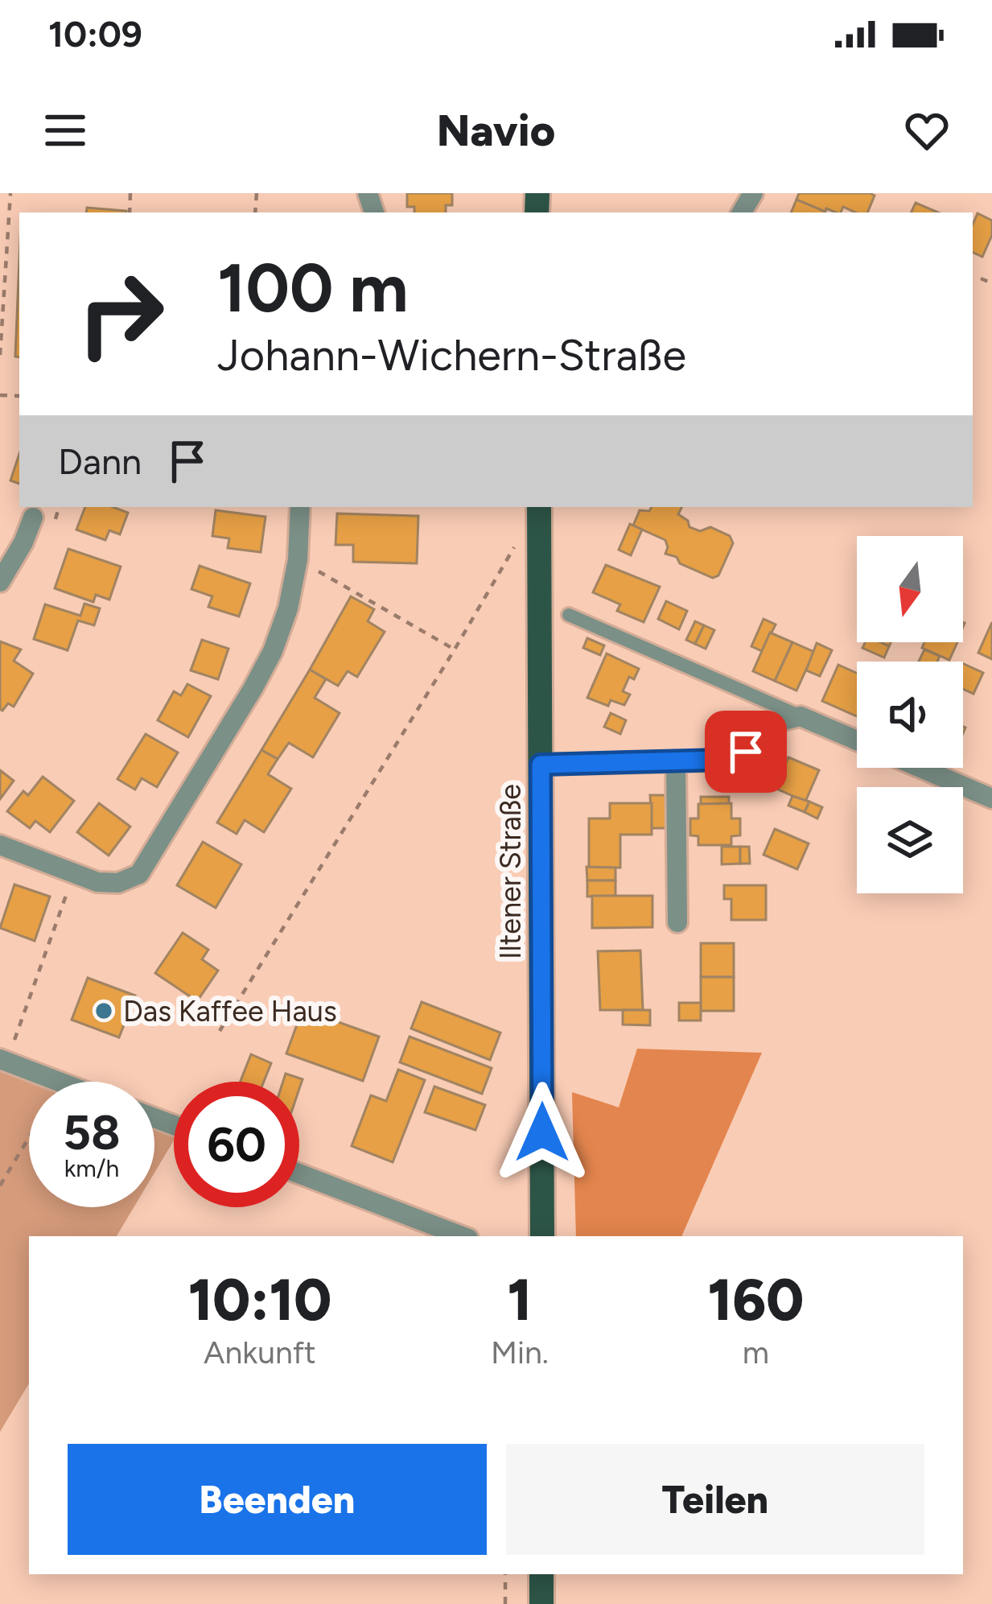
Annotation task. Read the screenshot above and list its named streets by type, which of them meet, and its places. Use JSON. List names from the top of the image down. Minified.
{"streets":{"main road":["Iltener Straße"]},"places":["Das Kaffee Haus"],"north":"bottom","page":{"status":"10:09","header":"Navio","turn":["100 m","Johann-Wichern-Straße"],"then":"Dann","speed":"58 km/h","limit":"60","eta":["10:10","Ankunft","1","Min.","160","m"],"buttons":["Beenden","Teilen"]}}
